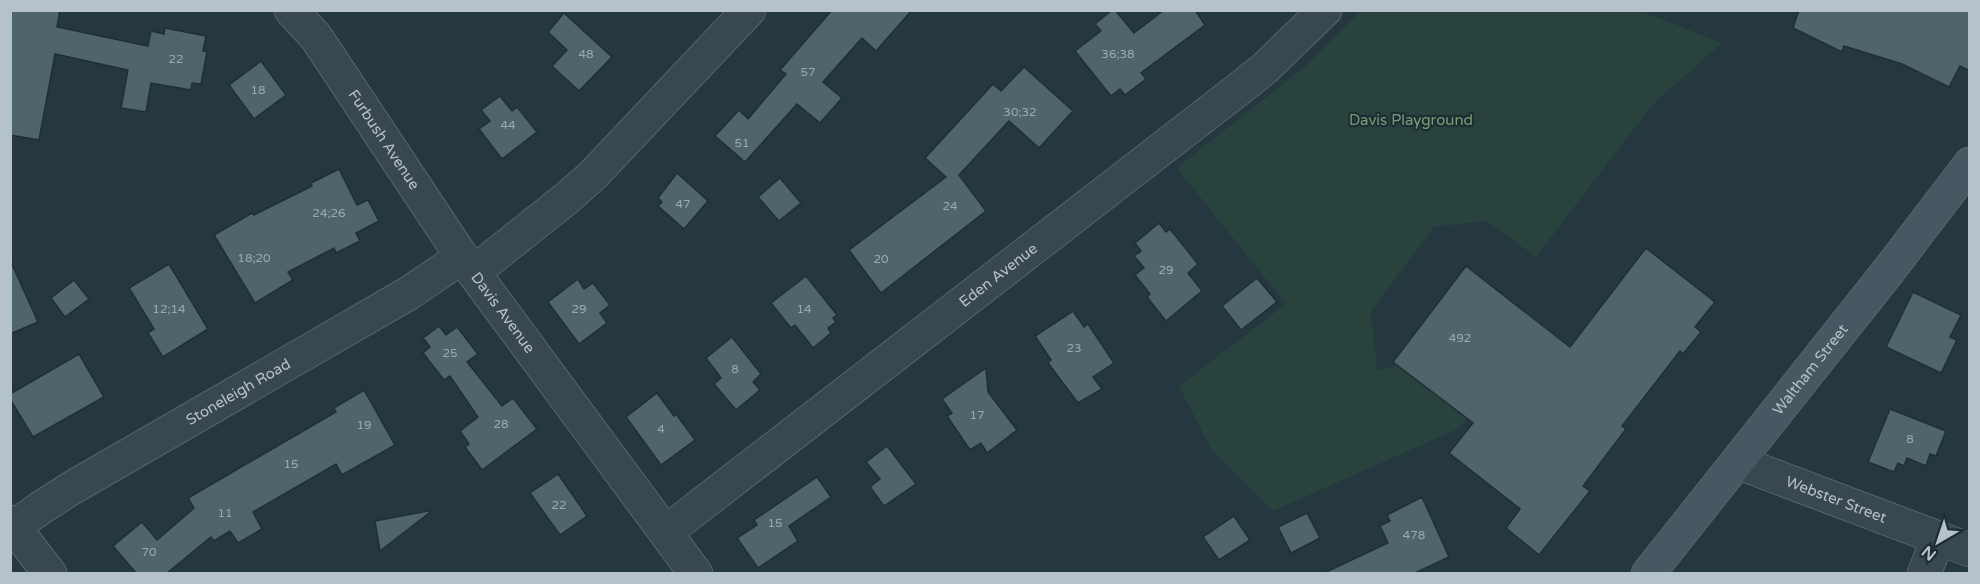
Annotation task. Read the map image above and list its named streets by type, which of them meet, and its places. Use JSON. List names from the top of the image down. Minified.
{"streets":{"main road":["Waltham Street"],"street":["Furbush Avenue","Eden Avenue","Davis Avenue","Stoneleigh Road","Webster Street"]},"crossings":[["Furbush Avenue","Davis Avenue"],["Furbush Avenue","Stoneleigh Road"],["Eden Avenue","Davis Avenue"],["Davis Avenue","Stoneleigh Road"],["Waltham Street","Webster Street"]],"parks":["Davis Playground"],"house_numbers":["48","36;38","22","57","18","30;32","44","51","47","24","24;26","18;20","20","29","12;14","29","14","492","23","25","8","17","28","19","4","8","15","22","11","15","478","70"],"north":"bottom left"}
